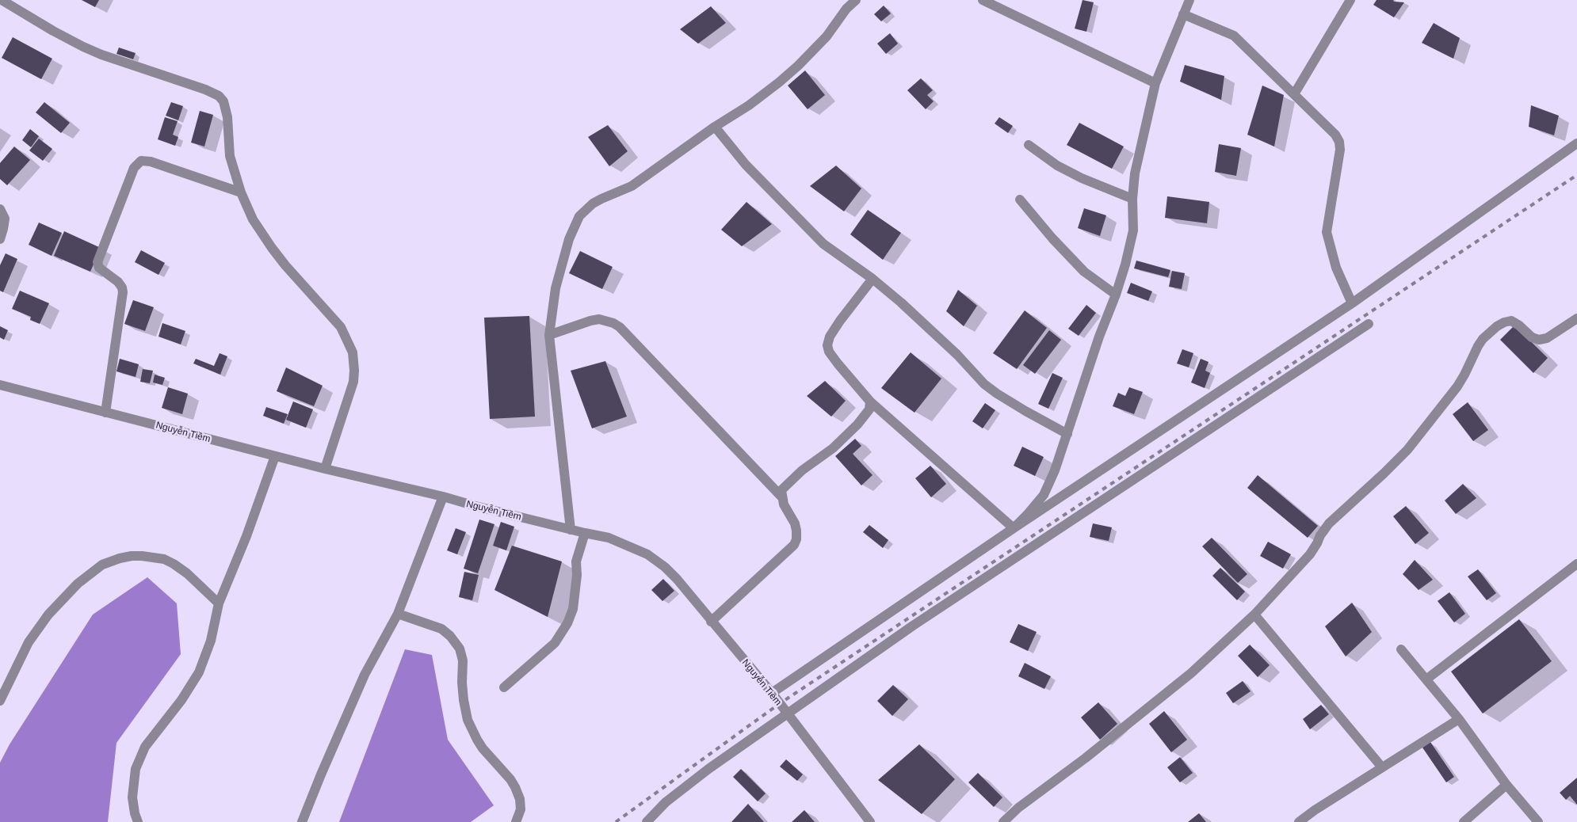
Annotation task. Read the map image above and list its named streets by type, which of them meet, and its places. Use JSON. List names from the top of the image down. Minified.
{"streets":{"street":["Nguyễn Tiềm"]}}
